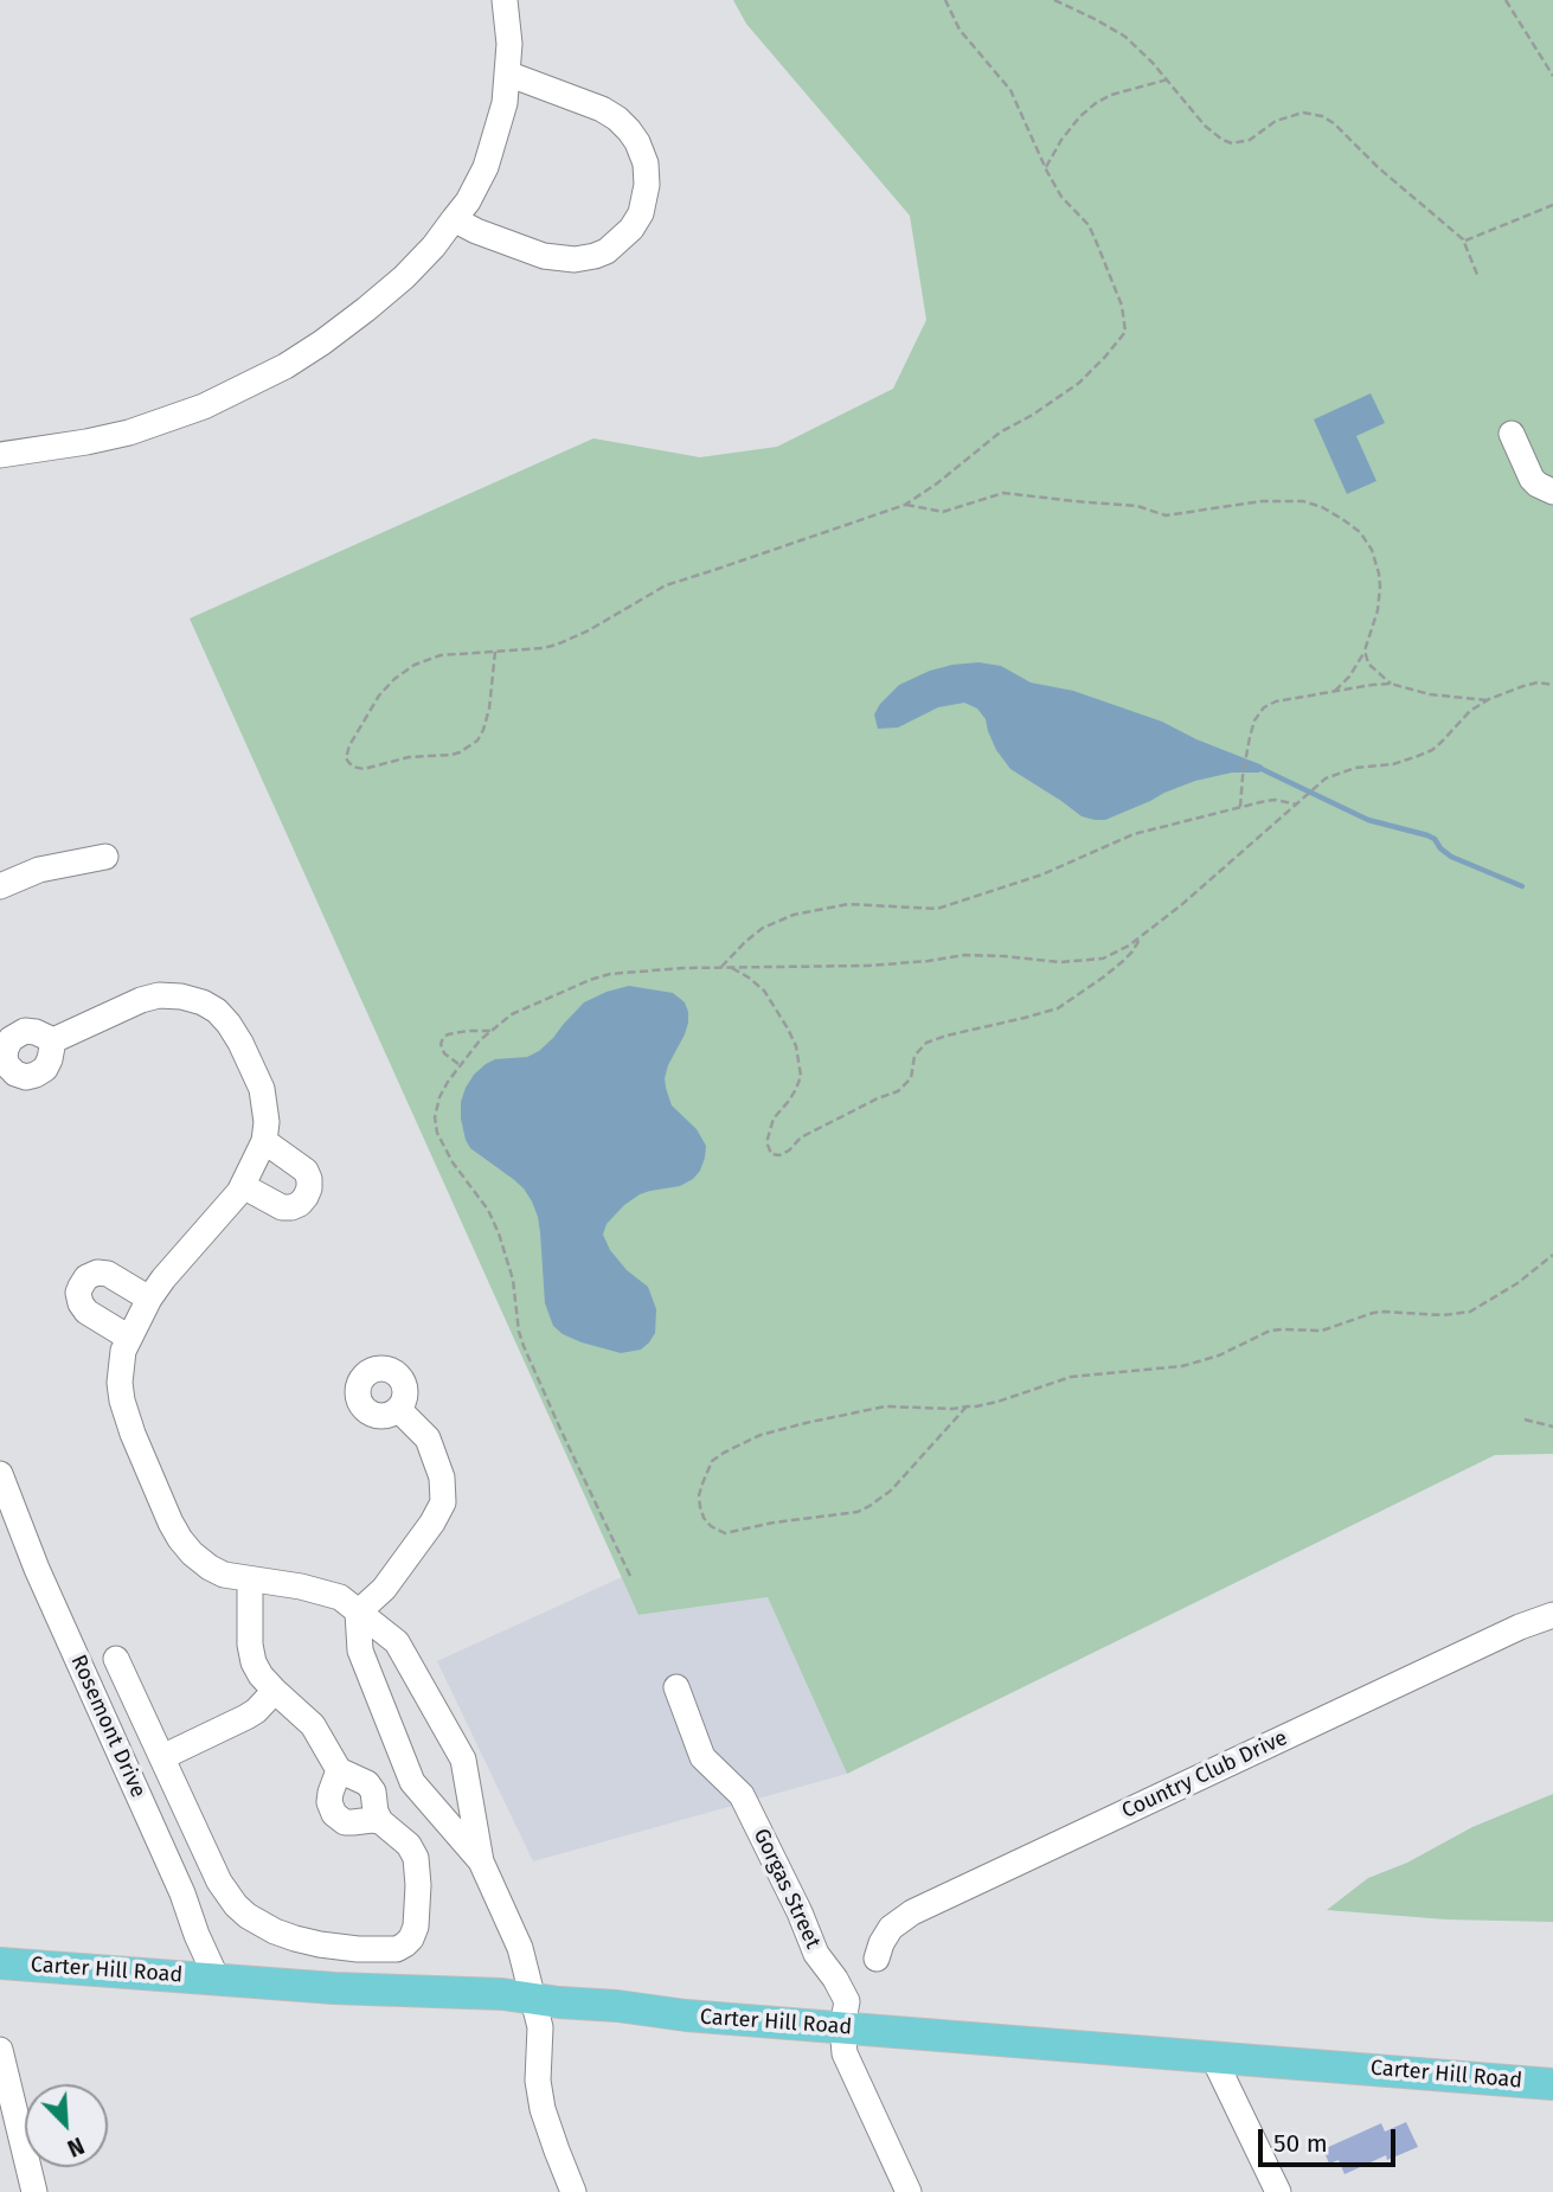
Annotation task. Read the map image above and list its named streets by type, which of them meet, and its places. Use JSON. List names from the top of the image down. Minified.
{"streets":{"main road":["Carter Hill Road"],"street":["Rosemont Drive","Country Club Drive","Gorgas Street"]},"crossings":[["Rosemont Drive","Carter Hill Road"],["Gorgas Street","Carter Hill Road"]],"scale_bar":"50 m","north":"bottom right"}
